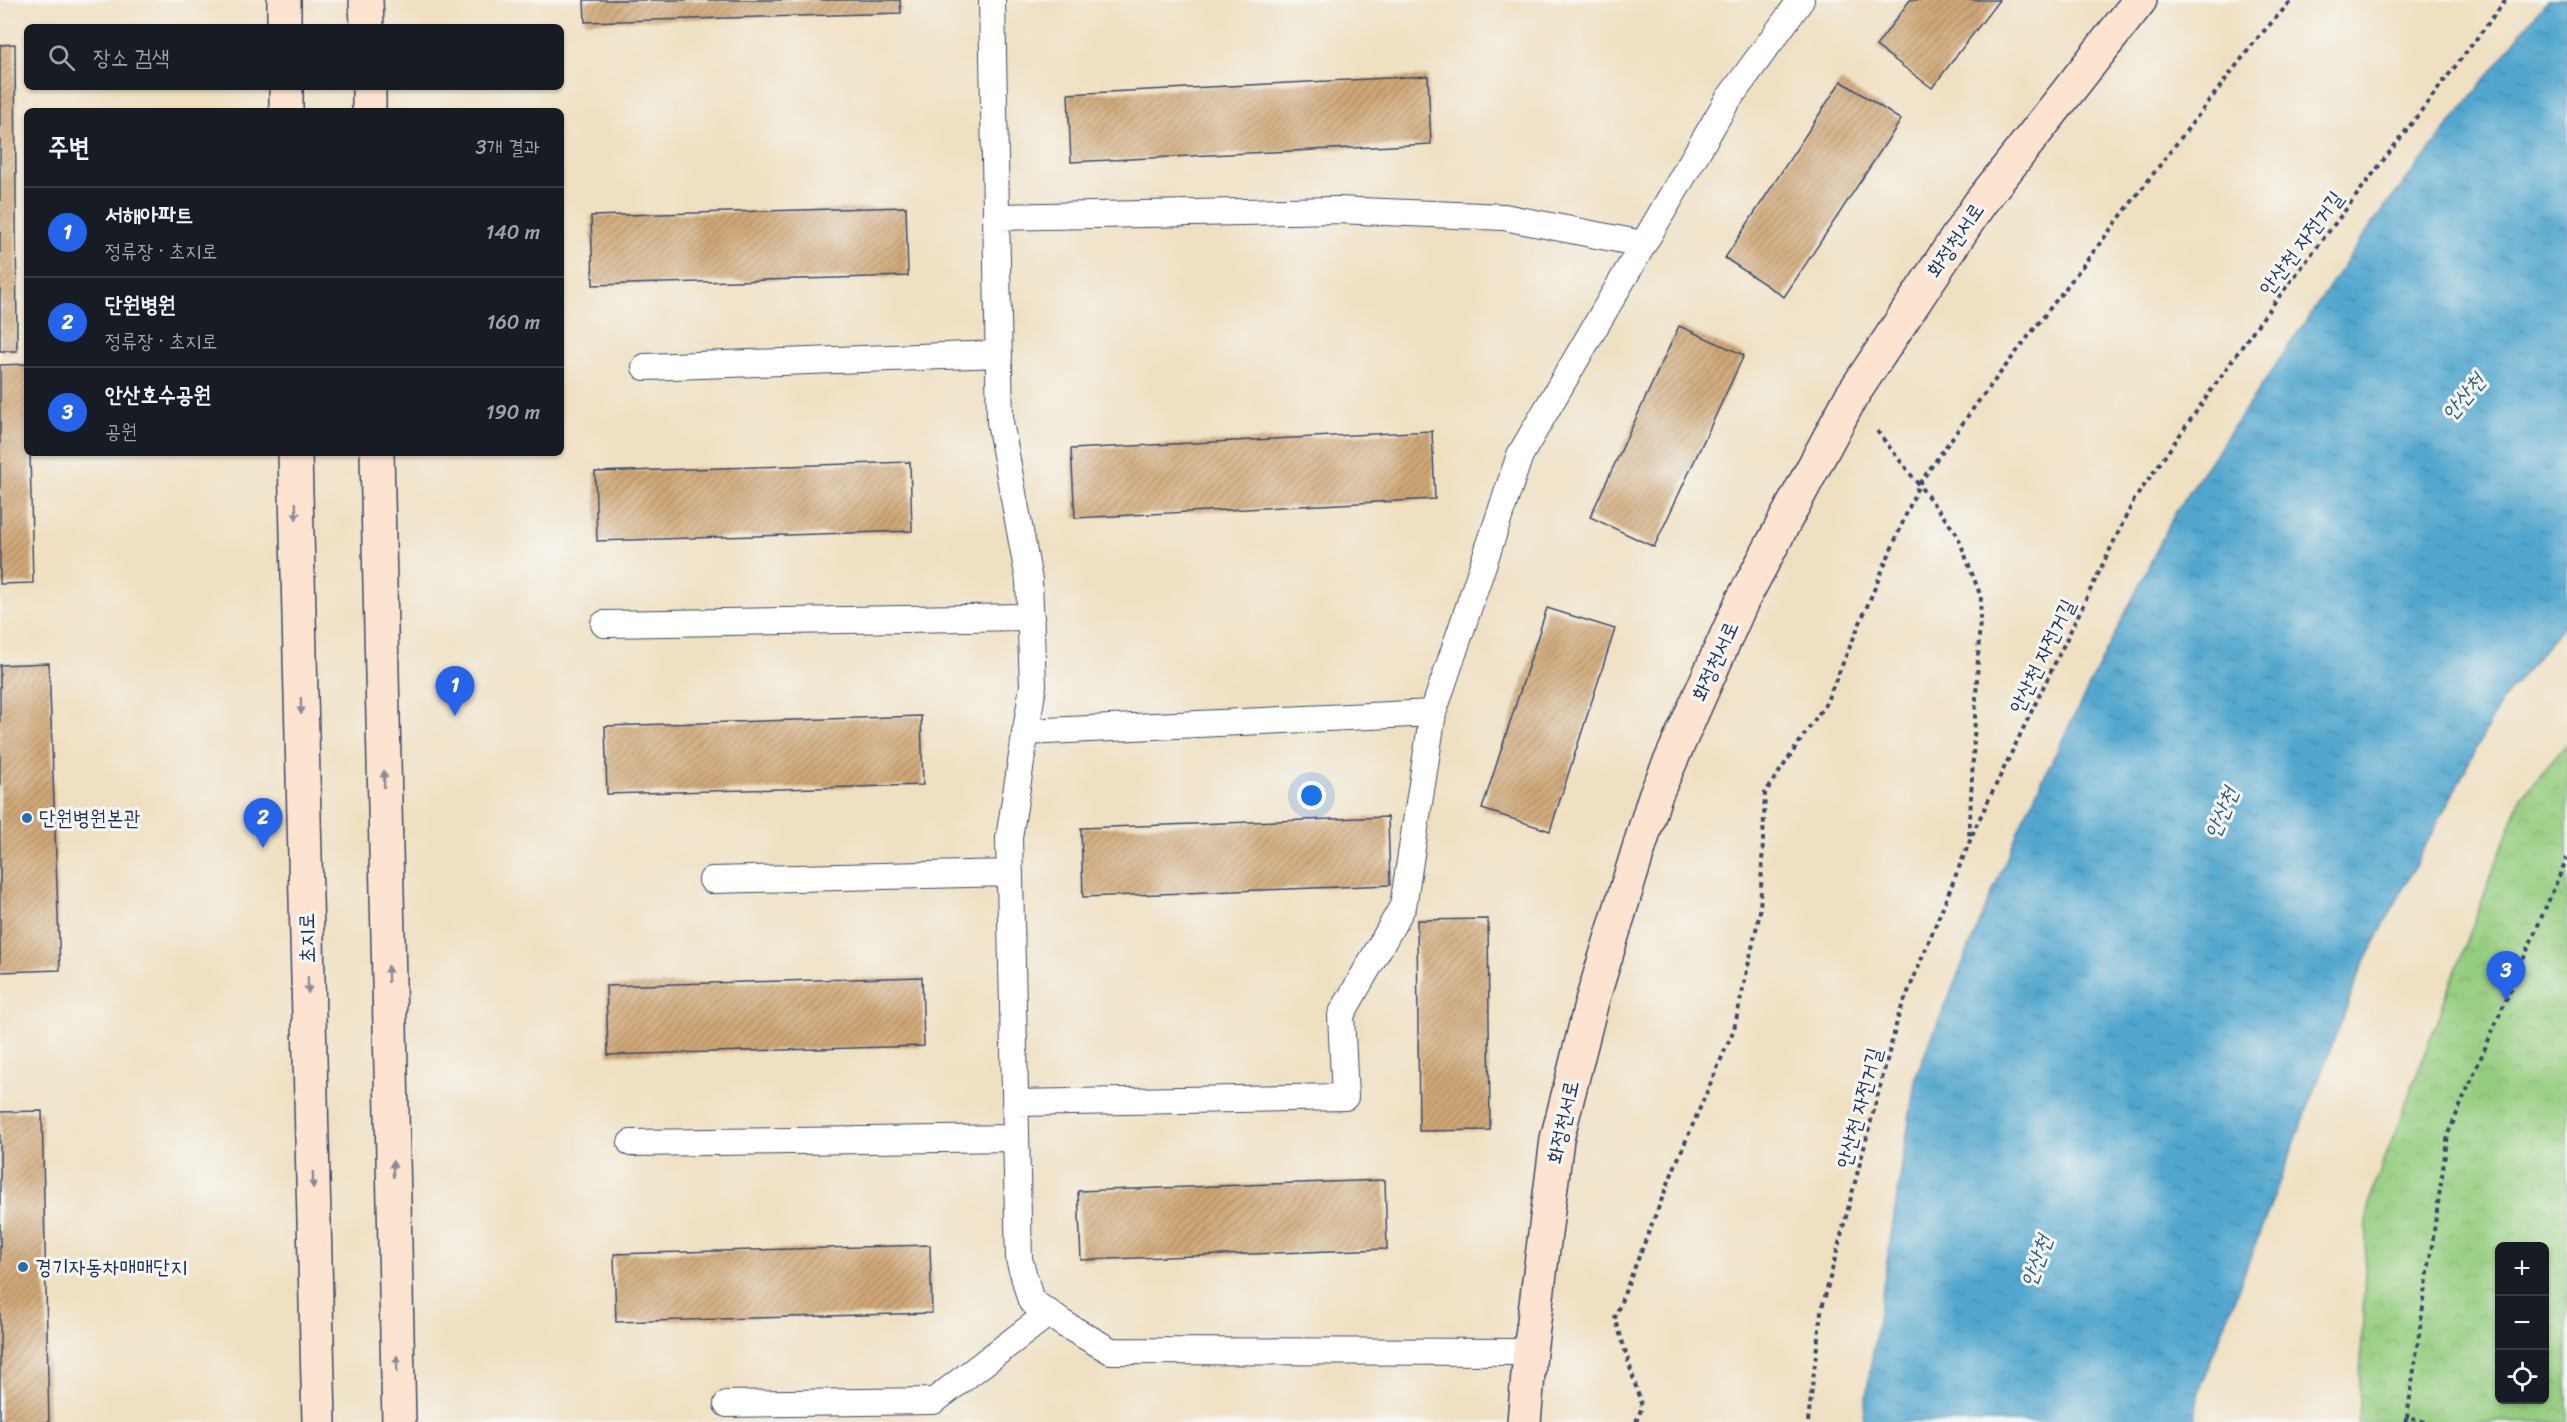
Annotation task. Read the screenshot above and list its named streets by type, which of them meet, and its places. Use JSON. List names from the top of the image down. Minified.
{"streets":{"street":["화정천서로","초지로"],"path":["안산천 자전거길"]},"water":["안산천"],"places":["단원병원본관","경기자동차매매단지"],"page":{"search":"장소 검색","heading":["주변","3개 결과"],"list":[{"mark":"1","name":"서해아파트","note":"정류장 · 초지로","value":"140 m"},{"mark":"2","name":"단원병원","note":"정류장 · 초지로","value":"160 m"},{"mark":"3","name":"안산호수공원","note":"공원","value":"190 m"}],"pins":["1","2","3"],"map_buttons":["+","−"]}}
